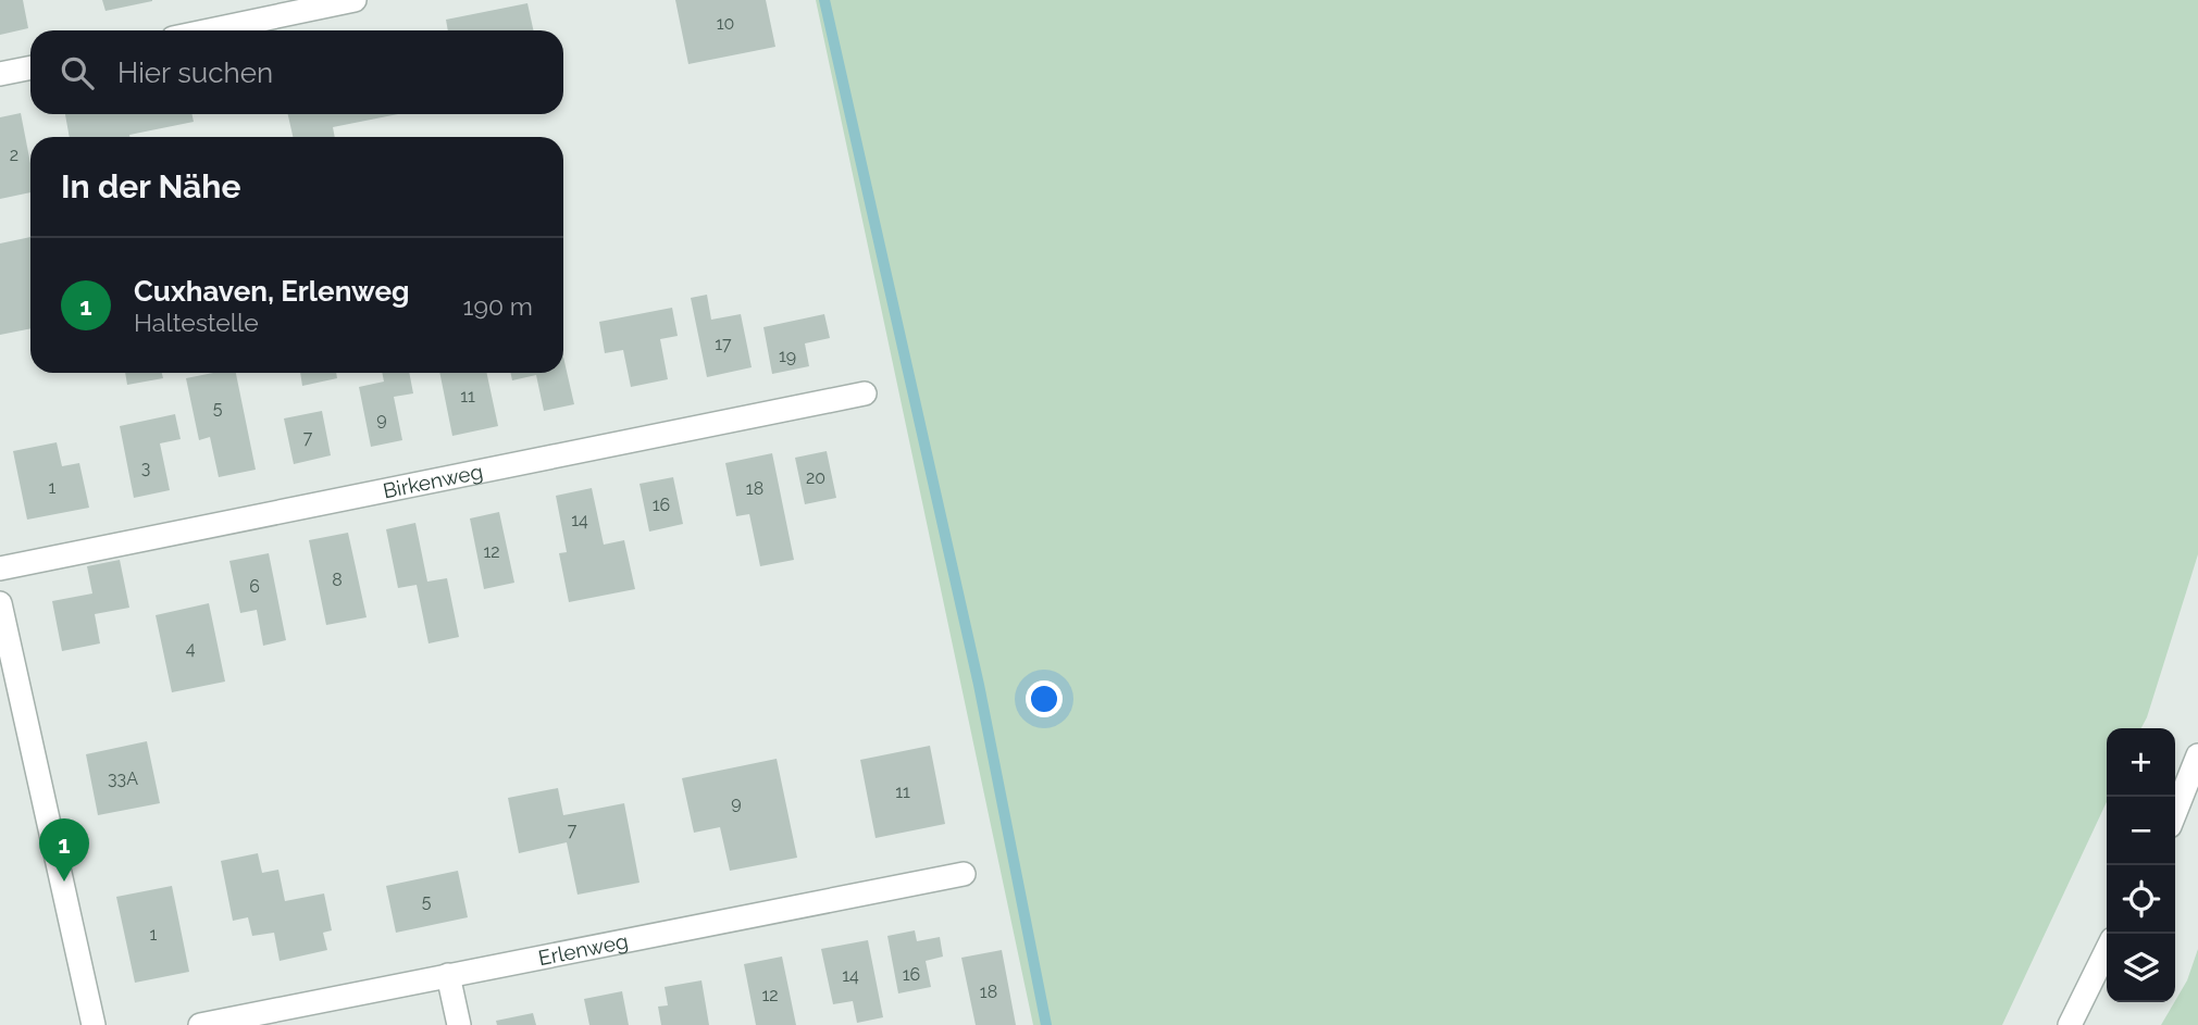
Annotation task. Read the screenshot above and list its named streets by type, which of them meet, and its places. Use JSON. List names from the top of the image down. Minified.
{"streets":{"street":["Birkenweg","Erlenweg"]},"house_numbers":["10","2","17","19","11","5","9","7","3","20","1","18","16","14","12","8","6","4","33A","11","9","7","5","1","16","14","18","12"],"page":{"search":"Hier suchen","heading":"In der Nähe","list":[{"mark":"1","name":"Cuxhaven, Erlenweg","note":"Haltestelle","value":"190 m"}],"map_buttons":["+","−"],"pins":"1"}}
